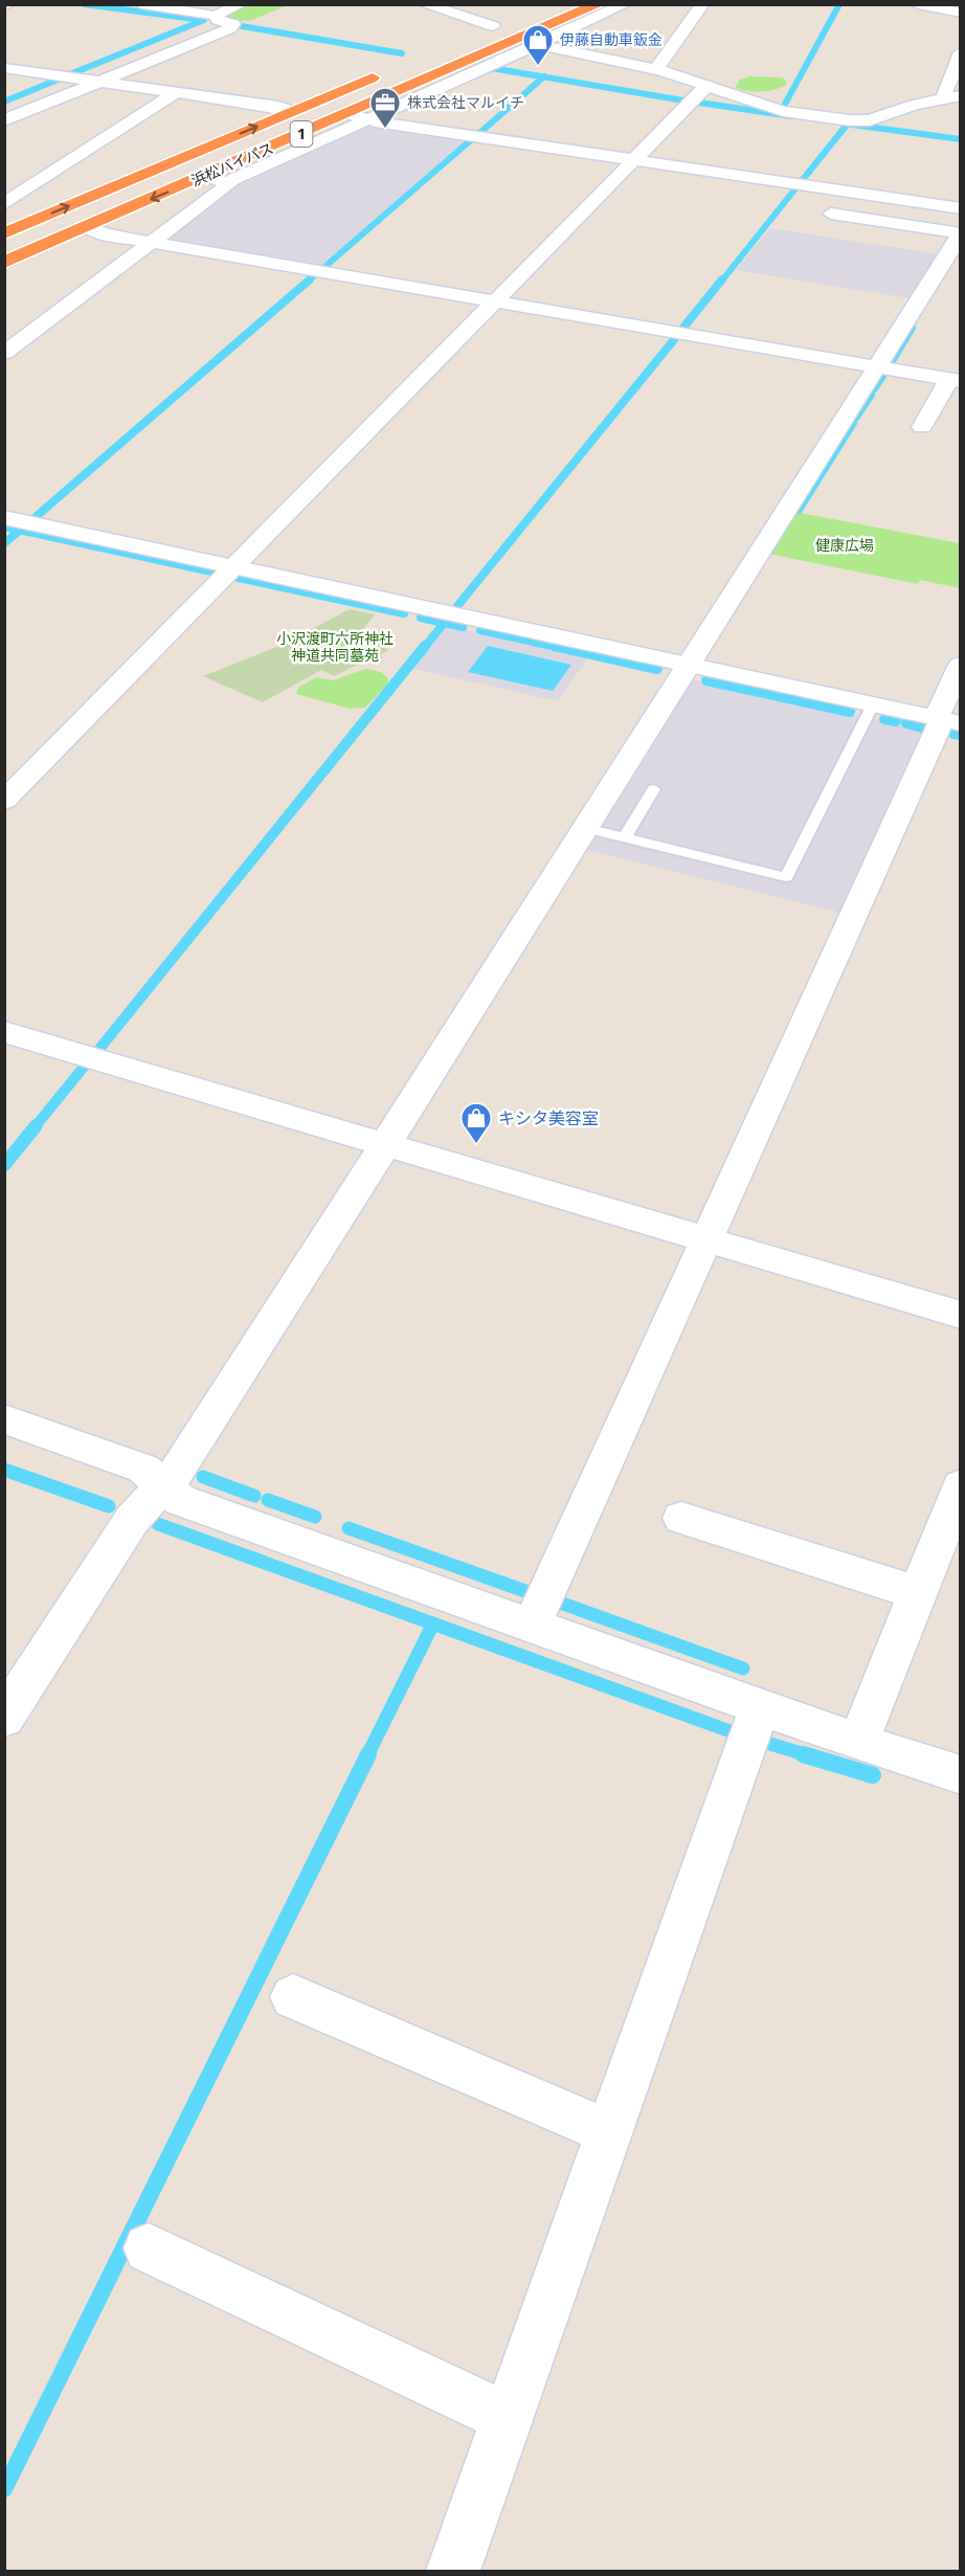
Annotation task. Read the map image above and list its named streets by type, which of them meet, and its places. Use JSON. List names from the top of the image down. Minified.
{"streets":{"highway":["1","浜松バイパス"]},"parks":["健康広場","小沢渡町六所神社 神道共同墓苑"],"places":{"shop":["伊藤自動車鈑金","キシタ美容室"],"office":["株式会社マルイチ"]}}
